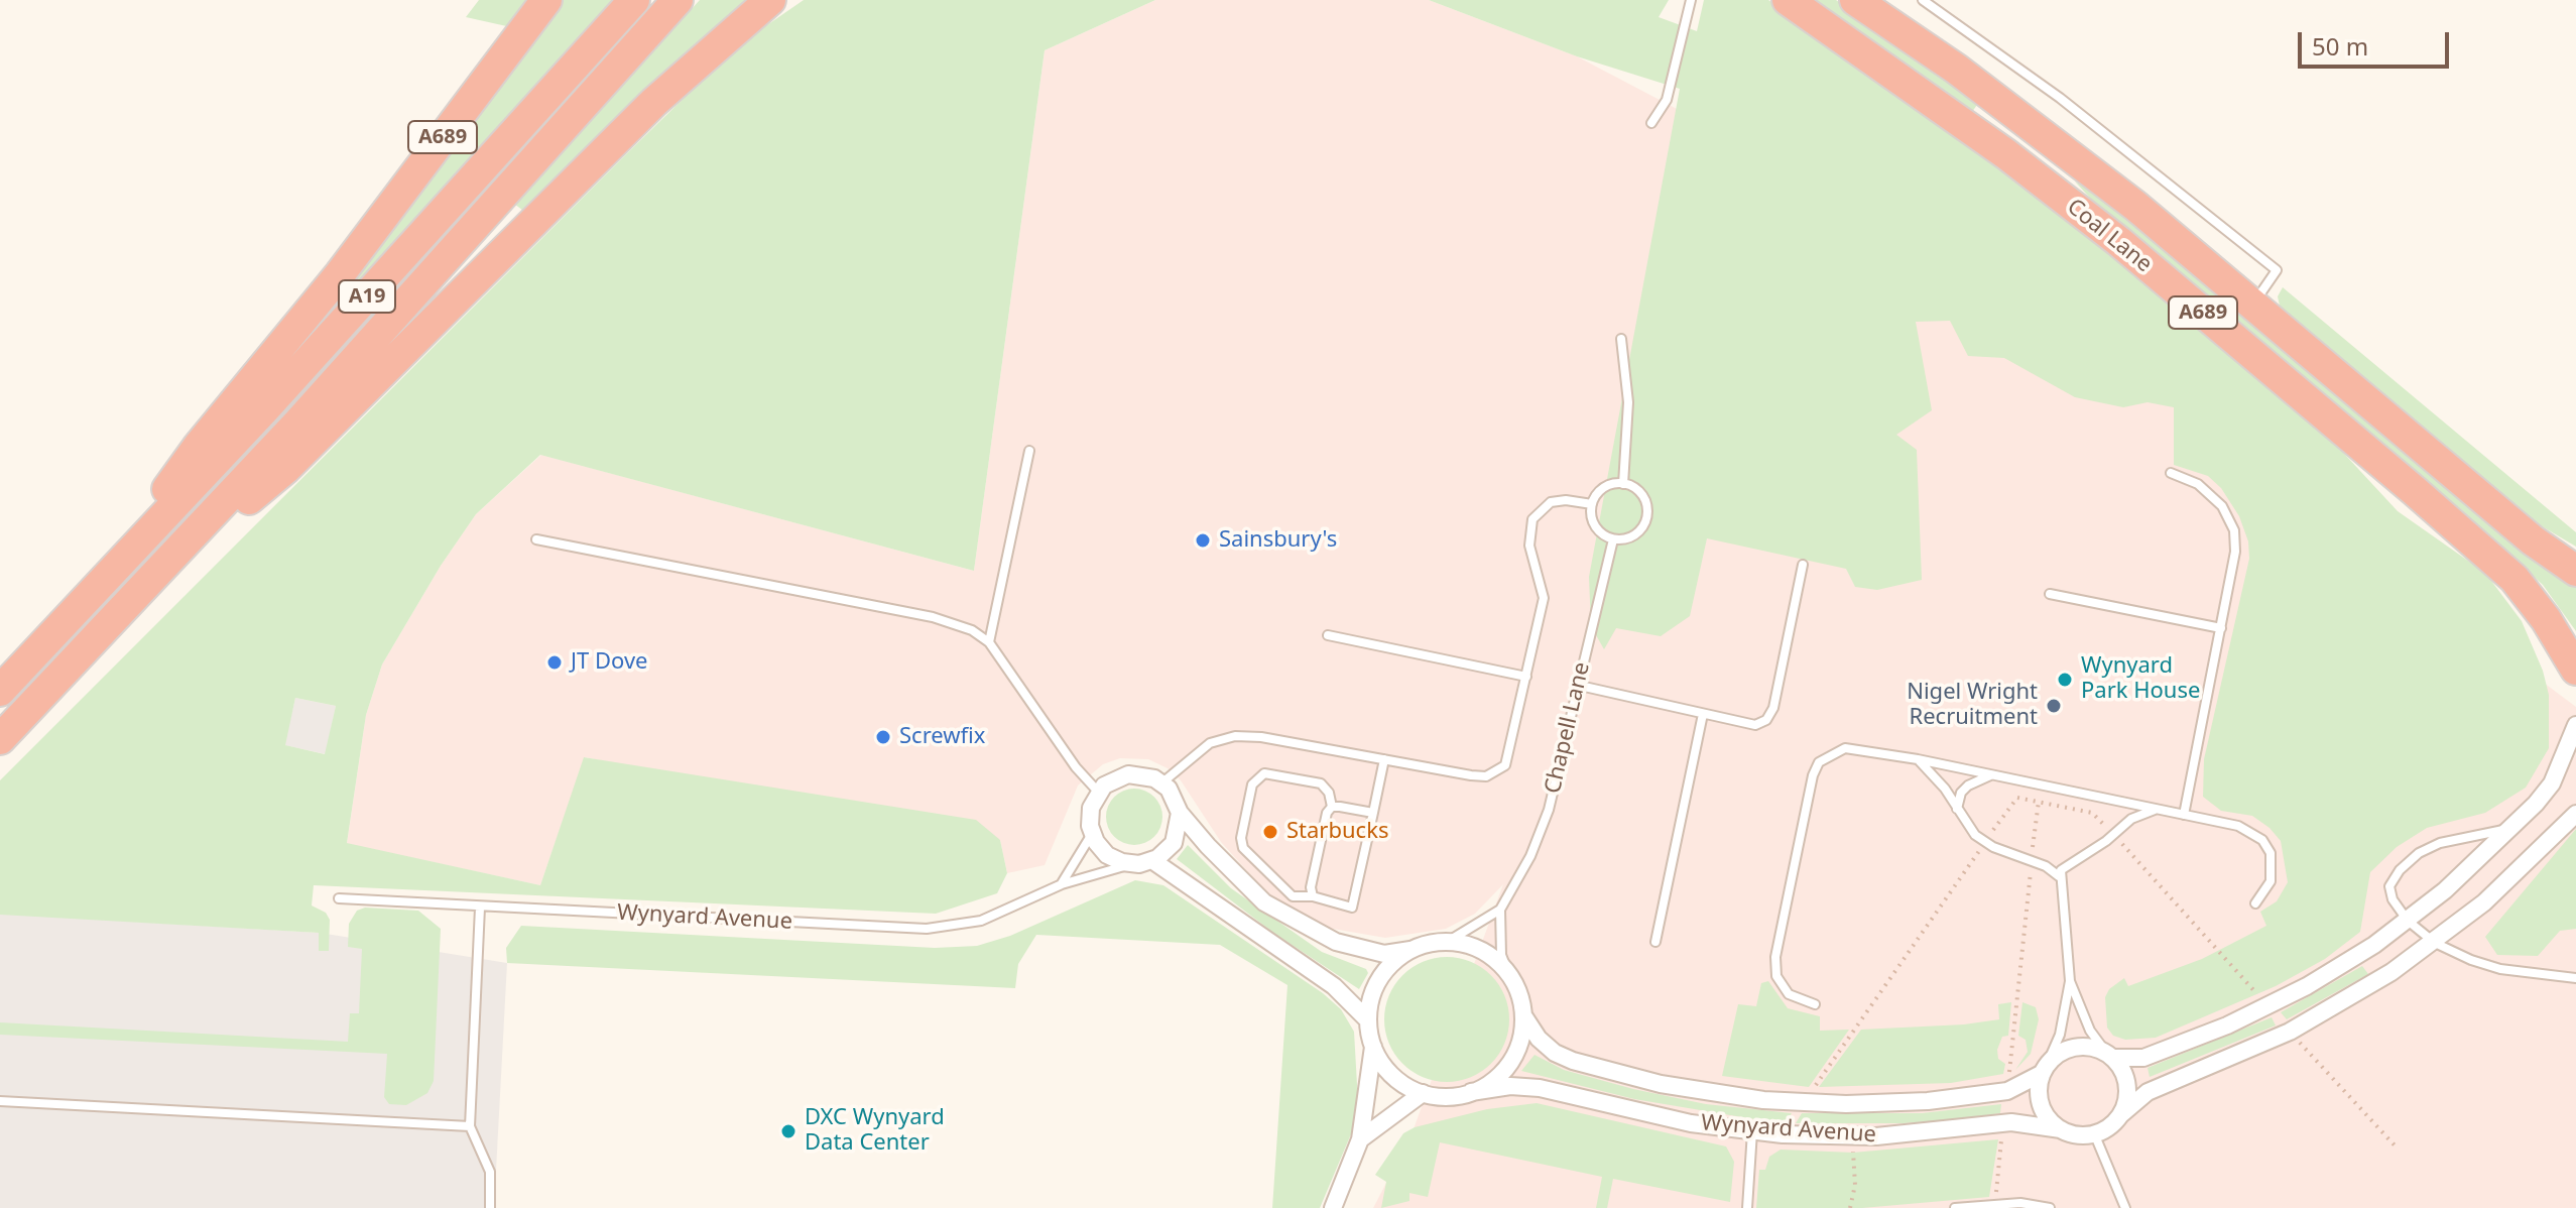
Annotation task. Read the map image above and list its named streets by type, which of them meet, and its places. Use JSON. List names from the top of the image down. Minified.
{"streets":{"highway":["A689","Coal Lane","A19"],"street":["Wynyard Avenue"],"lane":["Chapell Lane"]},"crossings":[["A689","A19"],["Chapell Lane","Wynyard Avenue"]],"places":["Sainsbury's","JT Dove","Wynyard Park House","Nigel Wright Recruitment","Screwfix","Starbucks","DXC Wynyard Data Center"],"scale_bar":"50 m"}
